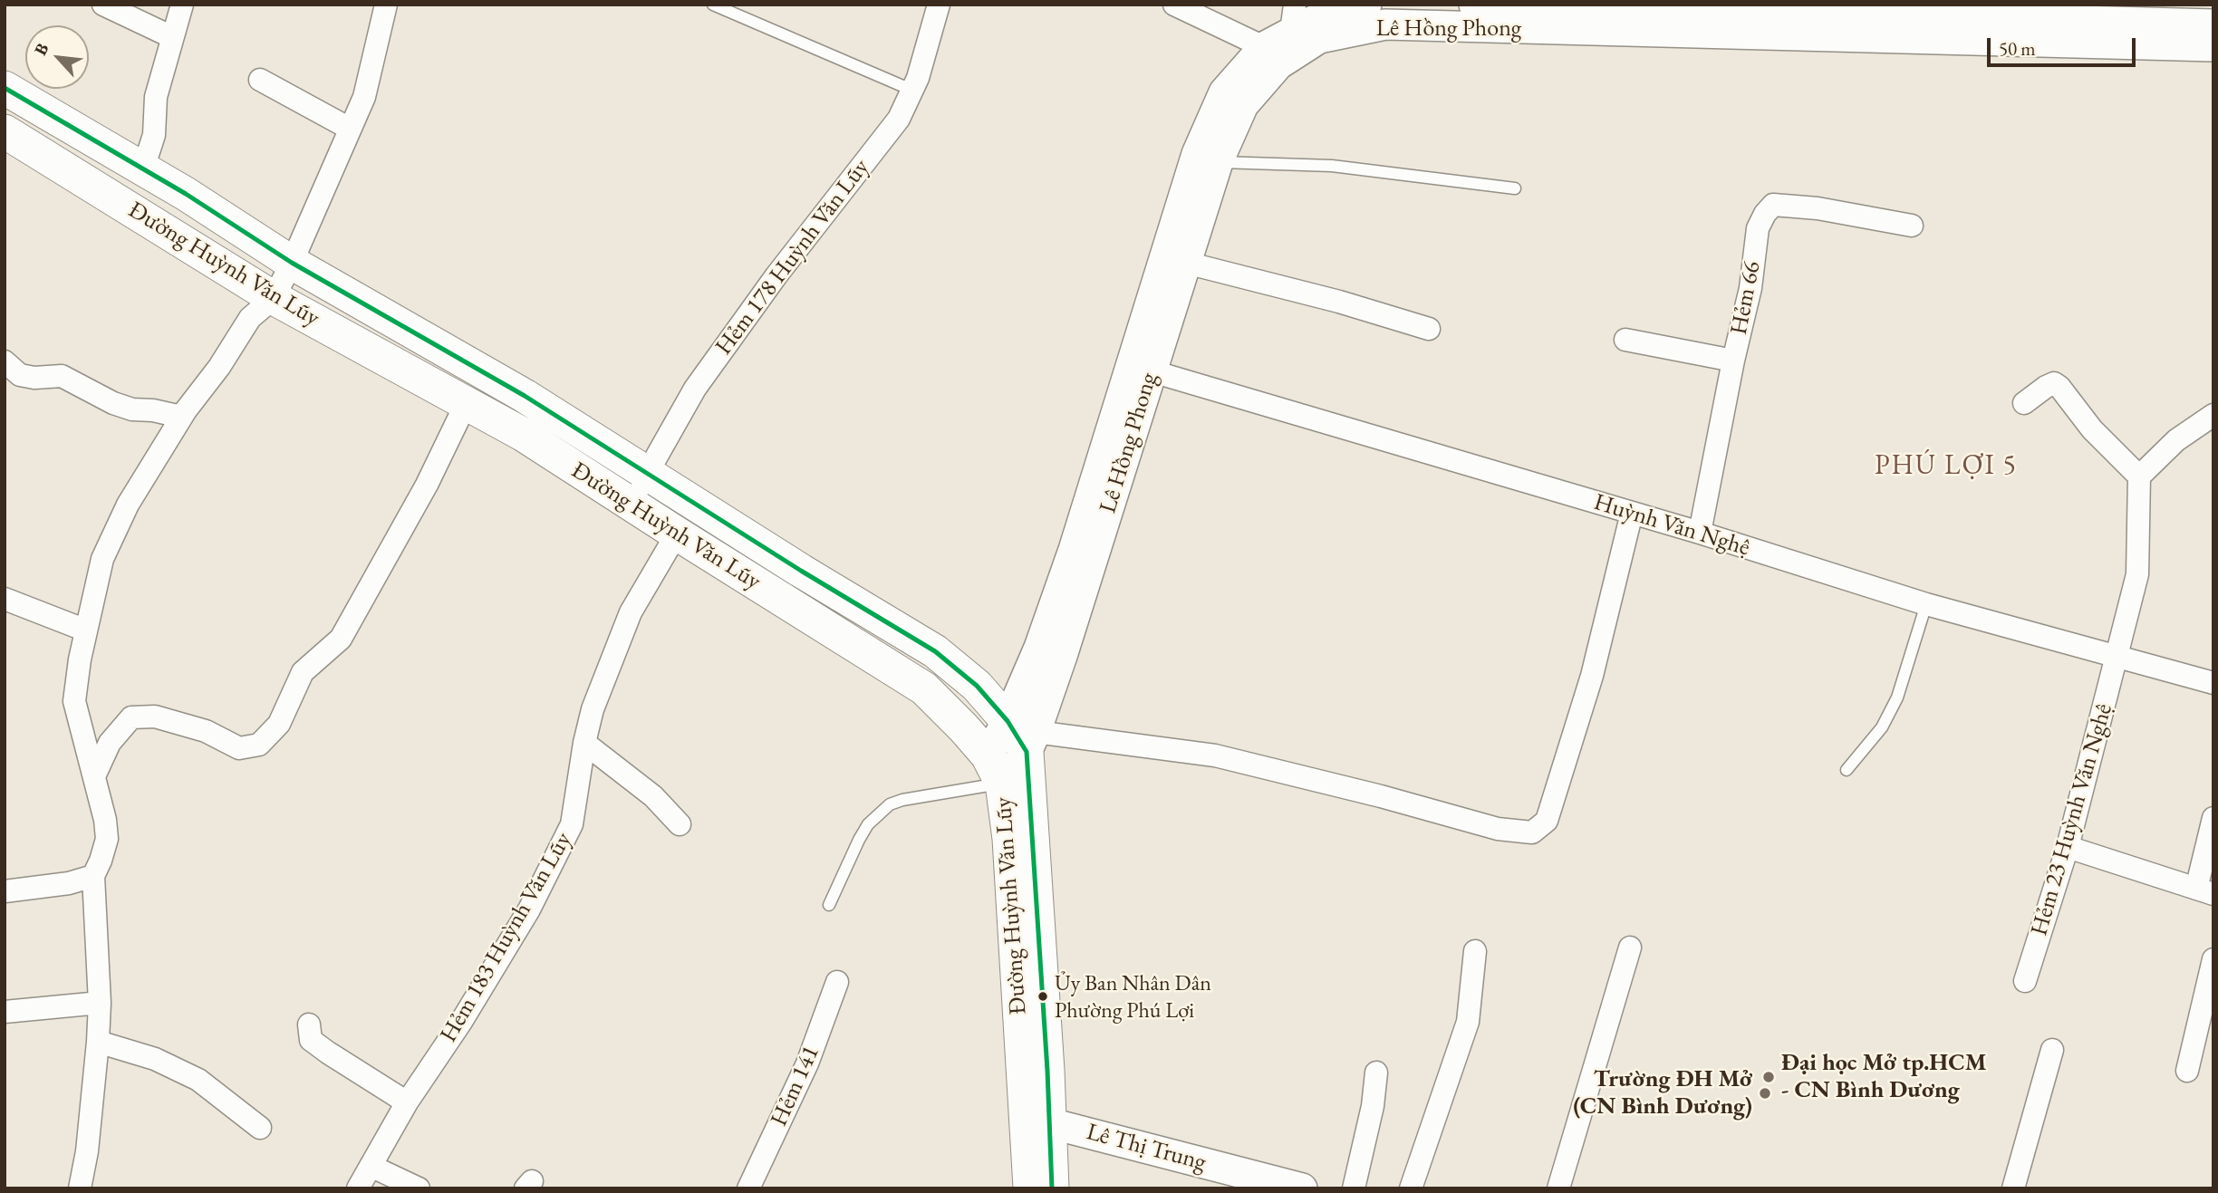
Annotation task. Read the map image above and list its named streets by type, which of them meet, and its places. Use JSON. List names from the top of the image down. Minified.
{"streets":{"main road":["Đường Huỳnh Văn Lũy"],"street":["Lê Hồng Phong","Hẻm 178 Huỳnh Văn Lũy","Hẻm 66","Huỳnh Văn Nghệ","Hẻm 23 Huỳnh Văn Nghệ","Hẻm 183 Huỳnh Văn Lũy","Hẻm 141","Lê Thị Trung"]},"crossings":[["Lê Hồng Phong","Đường Huỳnh Văn Lũy"],["Lê Hồng Phong","Huỳnh Văn Nghệ"],["Hẻm 178 Huỳnh Văn Lũy","Đường Huỳnh Văn Lũy"],["Đường Huỳnh Văn Lũy","Hẻm 183 Huỳnh Văn Lũy"],["Đường Huỳnh Văn Lũy","Lê Thị Trung"],["Hẻm 66","Huỳnh Văn Nghệ"],["Huỳnh Văn Nghệ","Hẻm 23 Huỳnh Văn Nghệ"]],"districts":["PHÚ LỢI 5"],"places":["Ủy Ban Nhân Dân Phường Phú Lợi","Đại học Mở tp.HCM - CN Bình Dương","Trường ĐH Mở (CN Bình Dương)"],"scale_bar":"50 m","north":"top left"}
